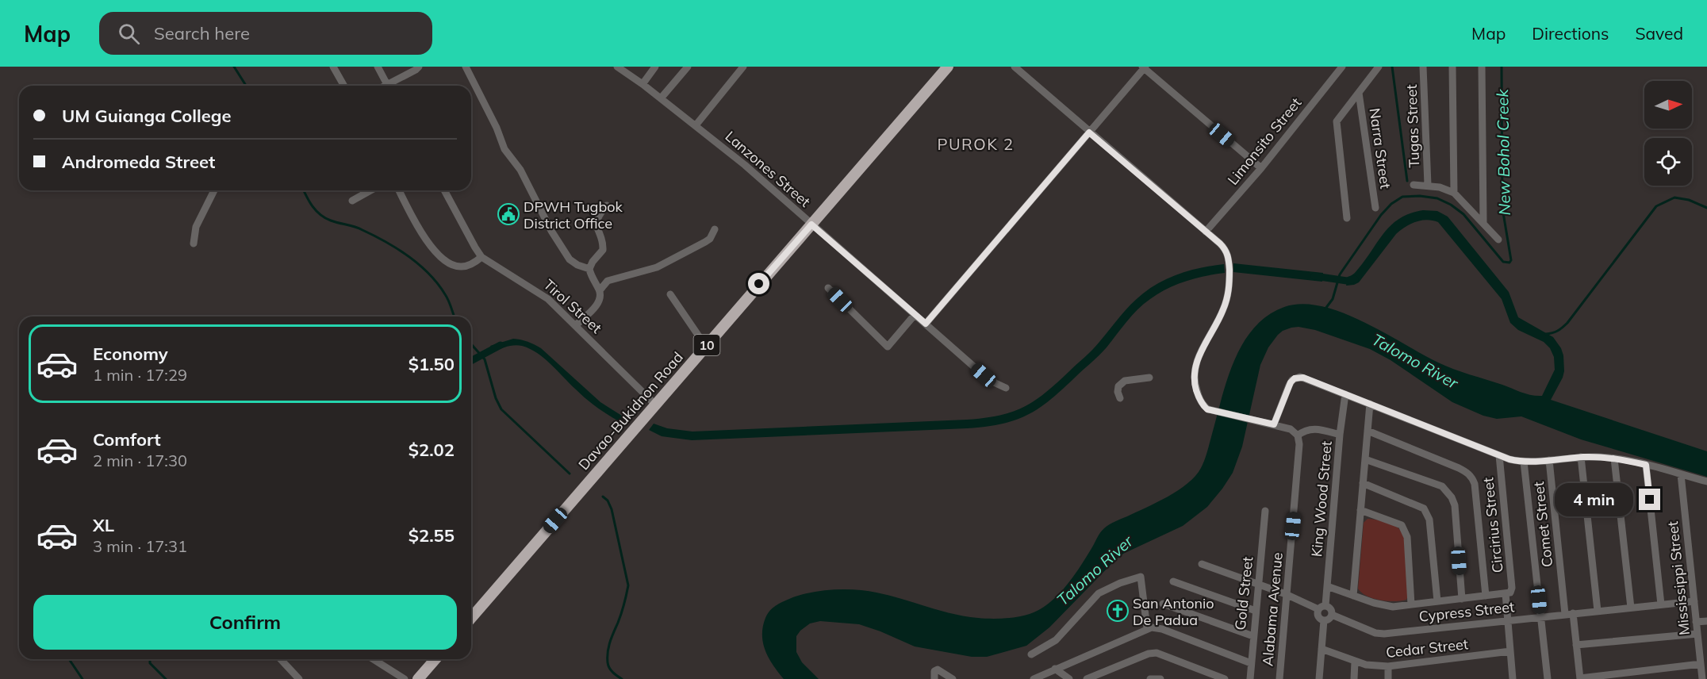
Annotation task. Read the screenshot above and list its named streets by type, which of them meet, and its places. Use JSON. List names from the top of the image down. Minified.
{"streets":{"highway":["10","Davao-Bukidnon Road"],"street":["Tugas Street","Limonsito Street","Narra Street","Lanzones Street","Tirol Street","King Wood Street","Comet Street","Circirius Street","Mississippi Street","Gold Street","Alabama Avenue","Cypress Street","Cedar Street"]},"crossings":[["Lanzones Street","Davao-Bukidnon Road"],["Tirol Street","Davao-Bukidnon Road"],["King Wood Street","Cypress Street"],["Comet Street","Cypress Street"],["Circirius Street","Cypress Street"],["Circirius Street","Cedar Street"],["Mississippi Street","Cypress Street"]],"districts":["PUROK 2"],"water":["New Bohol Creek","Talomo River"],"places":{"public building":["DPWH Tugbok District Office"],"church":["San Antonio De Padua"]},"north":"right","page":{"header":"Map","search":"Search here","nav":["Map","Directions","Saved"],"banner":["UM Guianga College","Andromeda Street"],"list":[{"name":"Economy","note":"1 min · 17:29","value":"$1.50"},{"name":"Comfort","note":"2 min · 17:30","value":"$2.02"},{"name":"XL","note":"3 min · 17:31","value":"$2.55"}],"bubble":"4 min","buttons":"Confirm"}}
